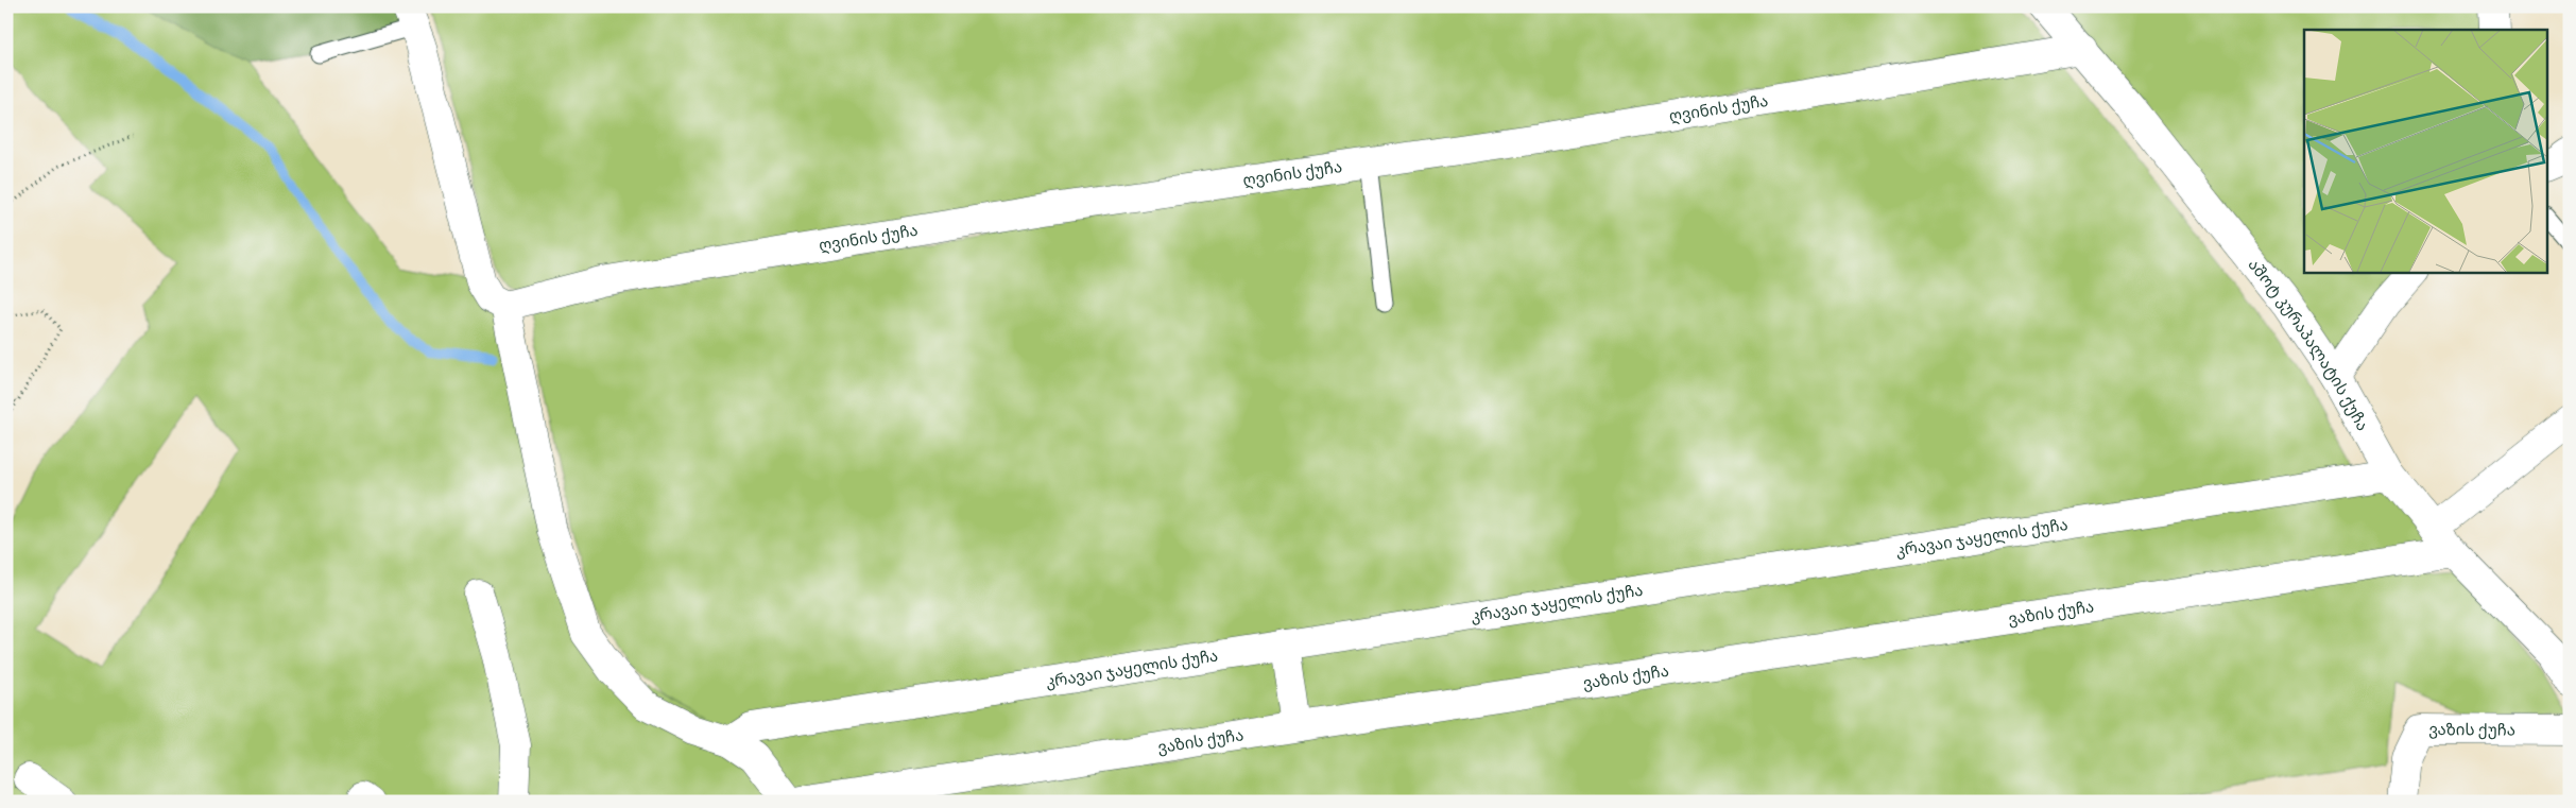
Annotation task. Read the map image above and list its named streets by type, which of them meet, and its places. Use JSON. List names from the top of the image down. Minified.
{"streets":{"street":["ღვინის ქუჩა","აშოტ კურაპალატის ქუჩა","კრავაი ჯაყელის ქუჩა","ვაზის ქუჩა"]},"crossings":[["ღვინის ქუჩა","აშოტ კურაპალატის ქუჩა"],["აშოტ კურაპალატის ქუჩა","კრავაი ჯაყელის ქუჩა"],["აშოტ კურაპალატის ქუჩა","ვაზის ქუჩა"]]}
